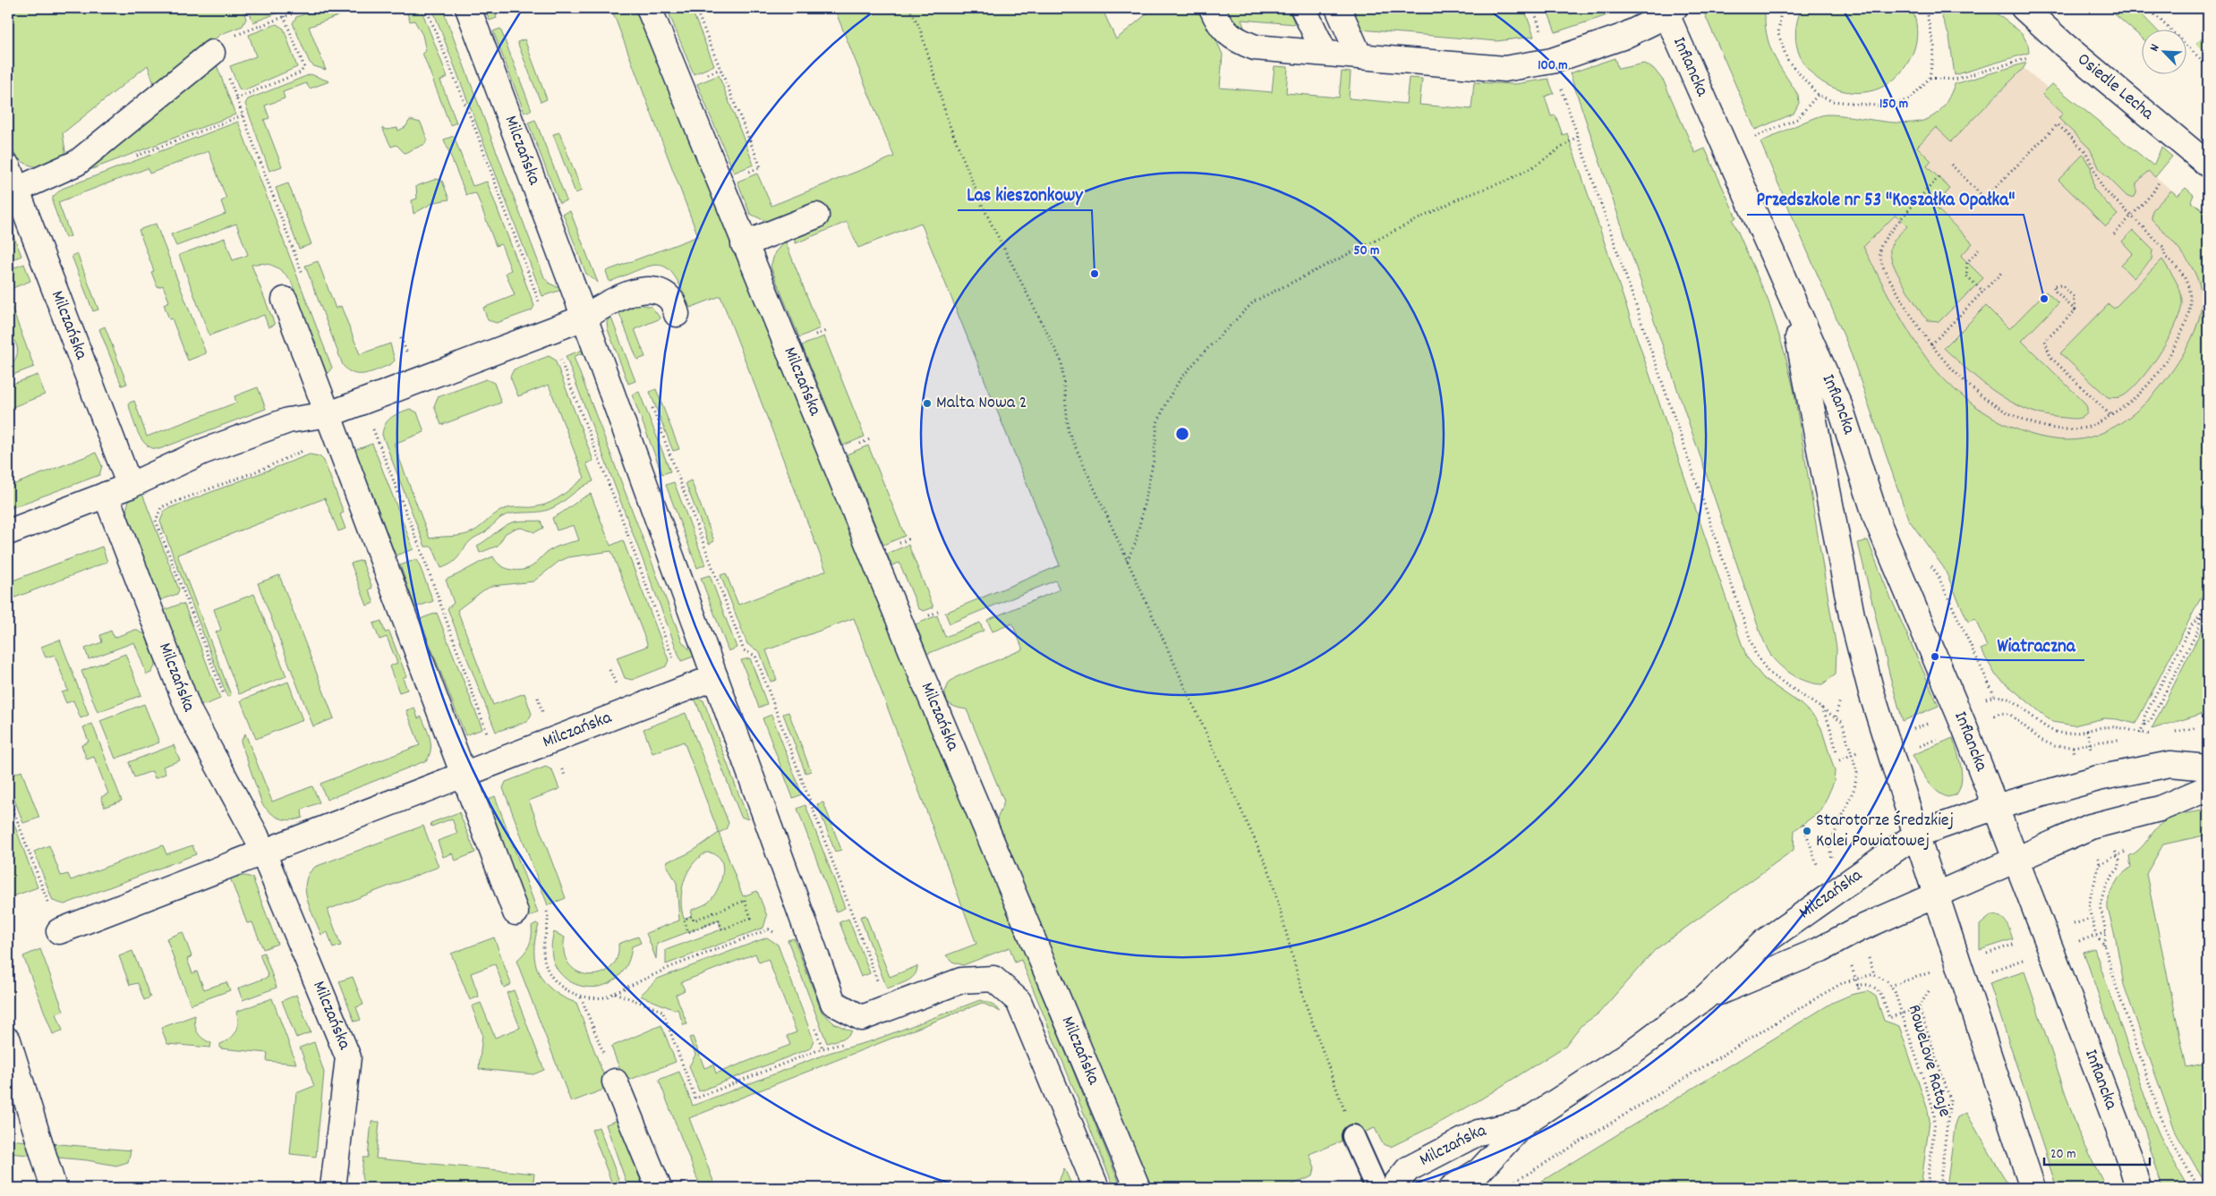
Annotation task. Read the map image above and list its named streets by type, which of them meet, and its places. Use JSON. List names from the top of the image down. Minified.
{"streets":{"street":["Inflancka","Osiedle Lecha","Milczańska"],"path":["RoweLove Rataje"]},"crossings":[["Inflancka","Milczańska"]],"places":["Las kieszonkowy","Przedszkole nr 53 \"Koszałka Opałka\"","Malta Nowa 2","Wiatraczna","Starotorze Średzkiej Kolei Powiatowej"],"scale_bar":"20 m","north":"top left","rings":["100 m","150 m","50 m"]}
